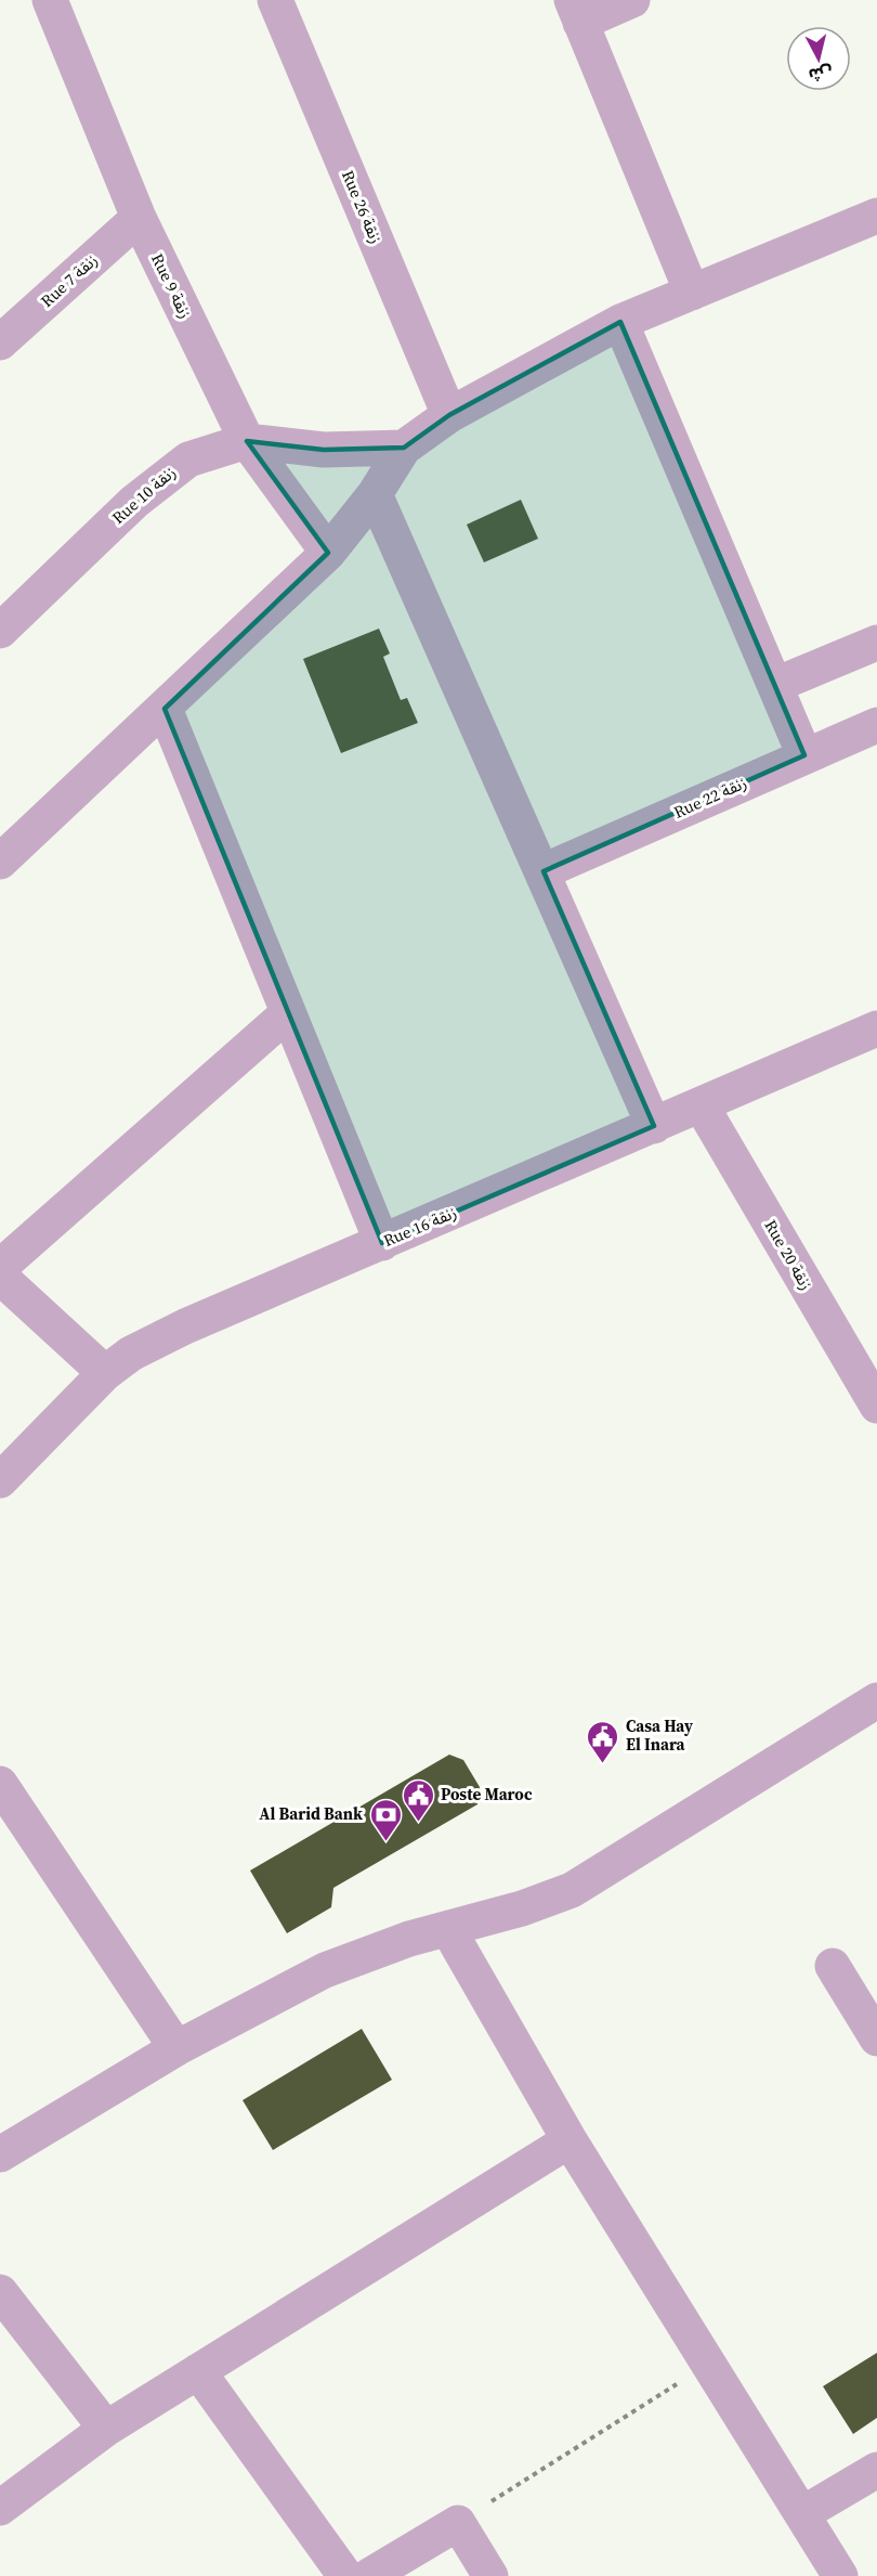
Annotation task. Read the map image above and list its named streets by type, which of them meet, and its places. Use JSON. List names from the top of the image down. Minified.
{"streets":{"street":["Rue 26 زنقة","Rue 7 زنقة","Rue 9 زنقة","Rue 10 زنقة","Rue 22 زنقة","Rue 16 زنقة","Rue 20 زنقة"]},"crossings":[["Rue 7 زنقة","Rue 9 زنقة"],["Rue 9 زنقة","Rue 10 زنقة"],["Rue 16 زنقة","Rue 20 زنقة"]],"places":{"public building":["Casa Hay El Inara","Poste Maroc"],"bank":["Al Barid Bank"]},"north":"bottom"}
